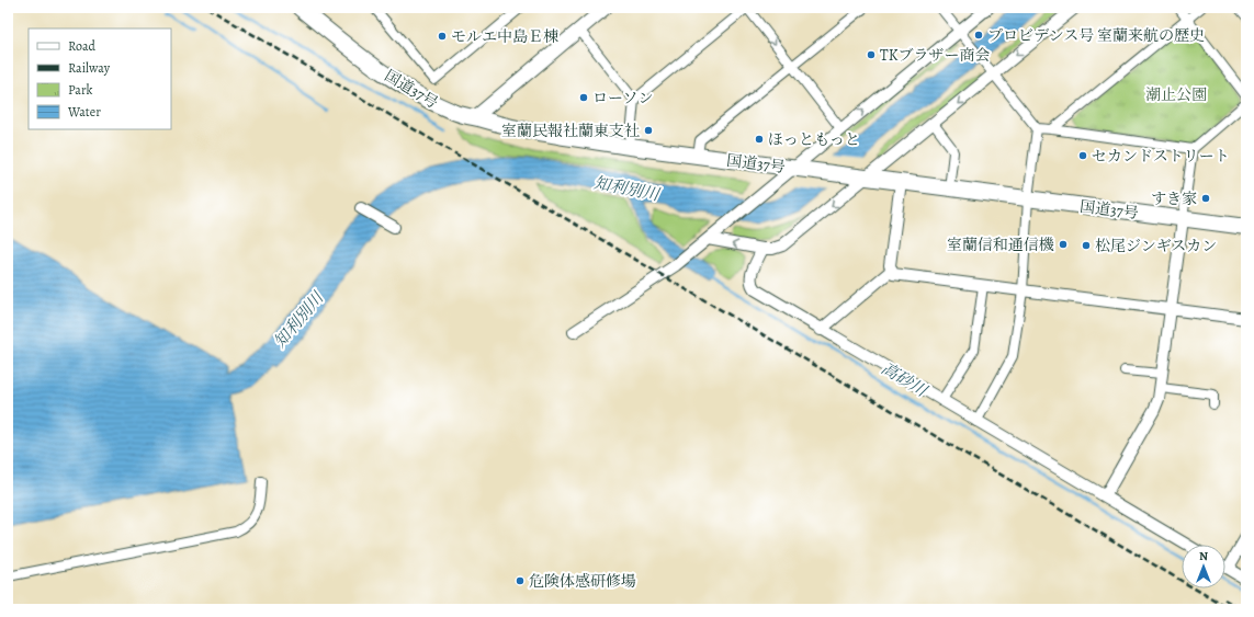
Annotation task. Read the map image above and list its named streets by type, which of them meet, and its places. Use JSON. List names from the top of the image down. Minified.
{"streets":{"highway":["国道37号"]},"water":["知利別川","高砂川"],"parks":["潮止公園"],"places":["プロビデンス号 室蘭来航の歴史","モルエ中島Ｅ棟","TKブラザー商会","ローソン","室蘭民報社蘭東支社","ほっともっと","セカンドストリート","すき家","室蘭信和通信機","松尾ジンギスカン","危険体感研修場"],"legend":["Road","Railway","Park","Water"],"north":"top"}
